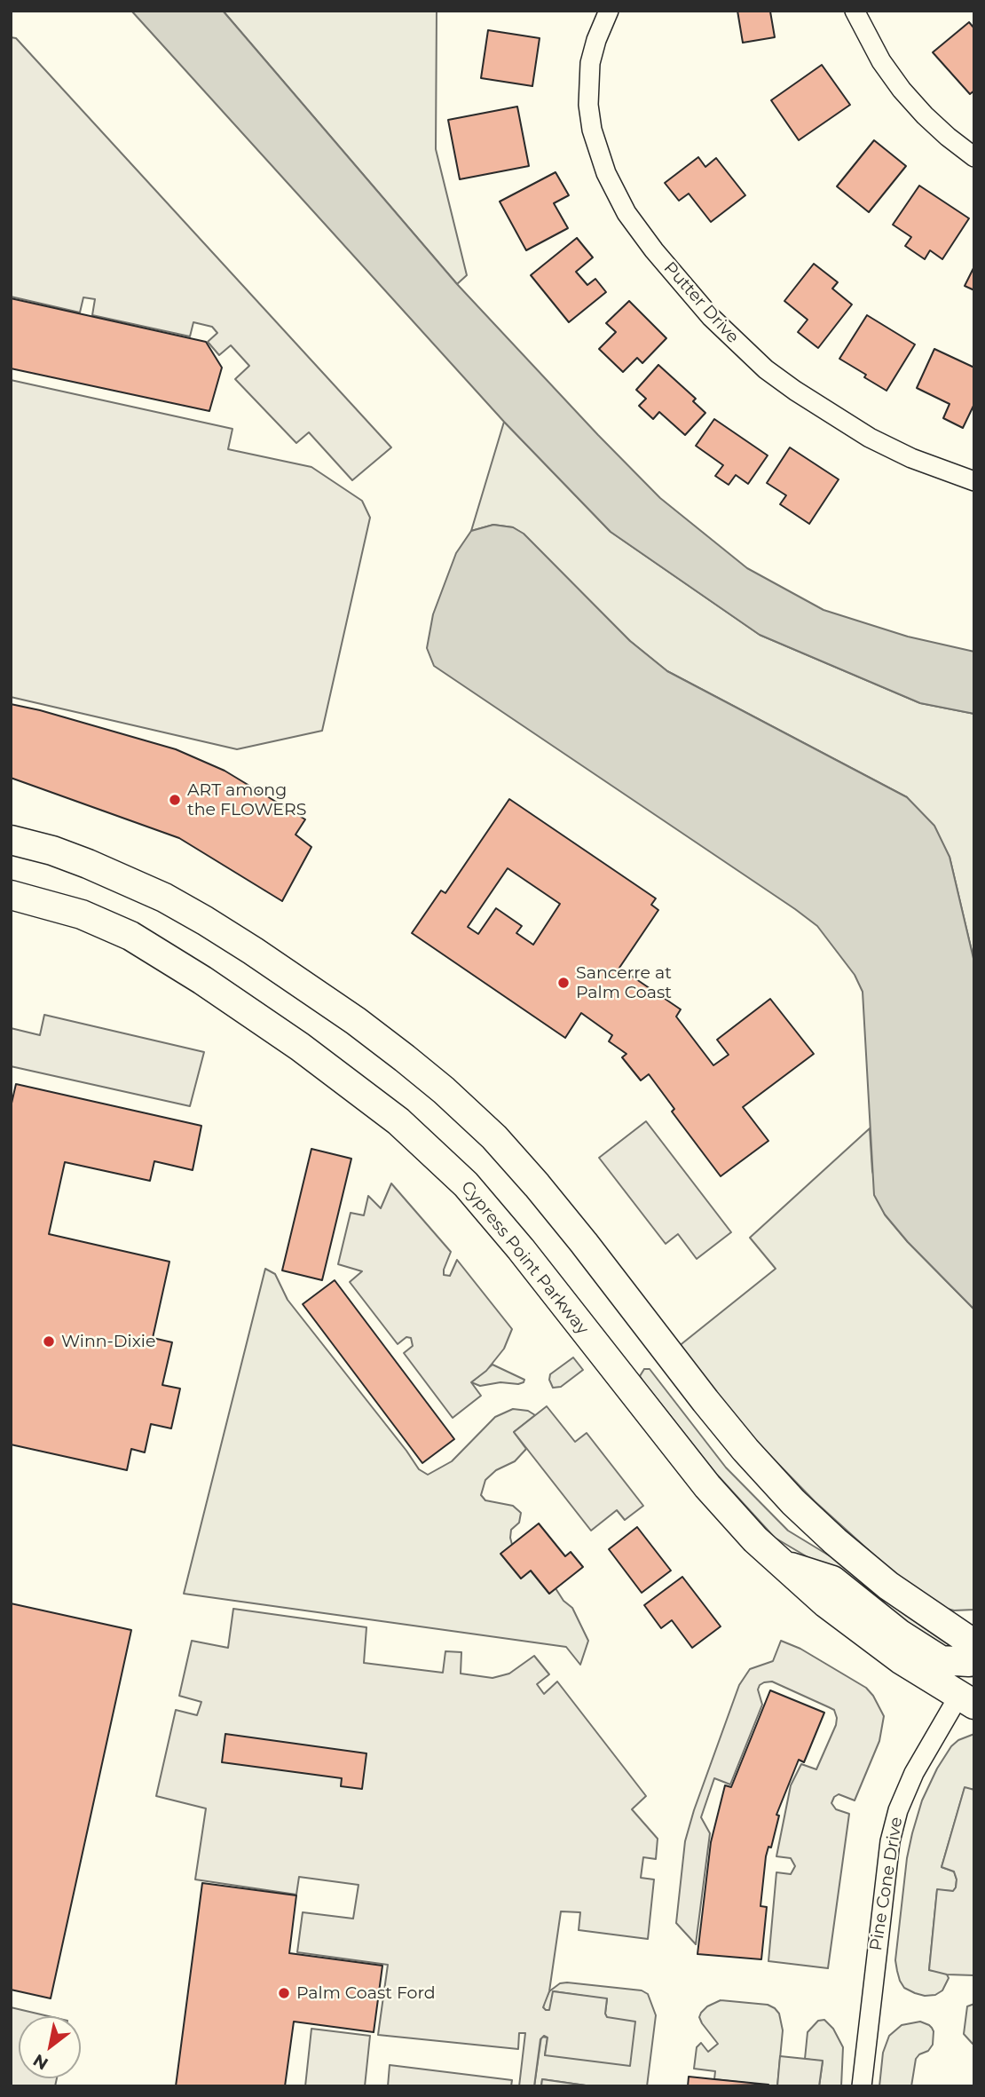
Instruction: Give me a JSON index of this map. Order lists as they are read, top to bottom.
{
  "streets": {
    "street": ["Putter Drive", "Cypress Point Parkway", "Pine Cone Drive"]
  },
  "crossings": [
    ["Cypress Point Parkway", "Pine Cone Drive"]
  ],
  "places": [
    "ART among the FLOWERS",
    "Sancerre at Palm Coast",
    "Winn-Dixie",
    "Palm Coast Ford"
  ],
  "north": "bottom left"
}
